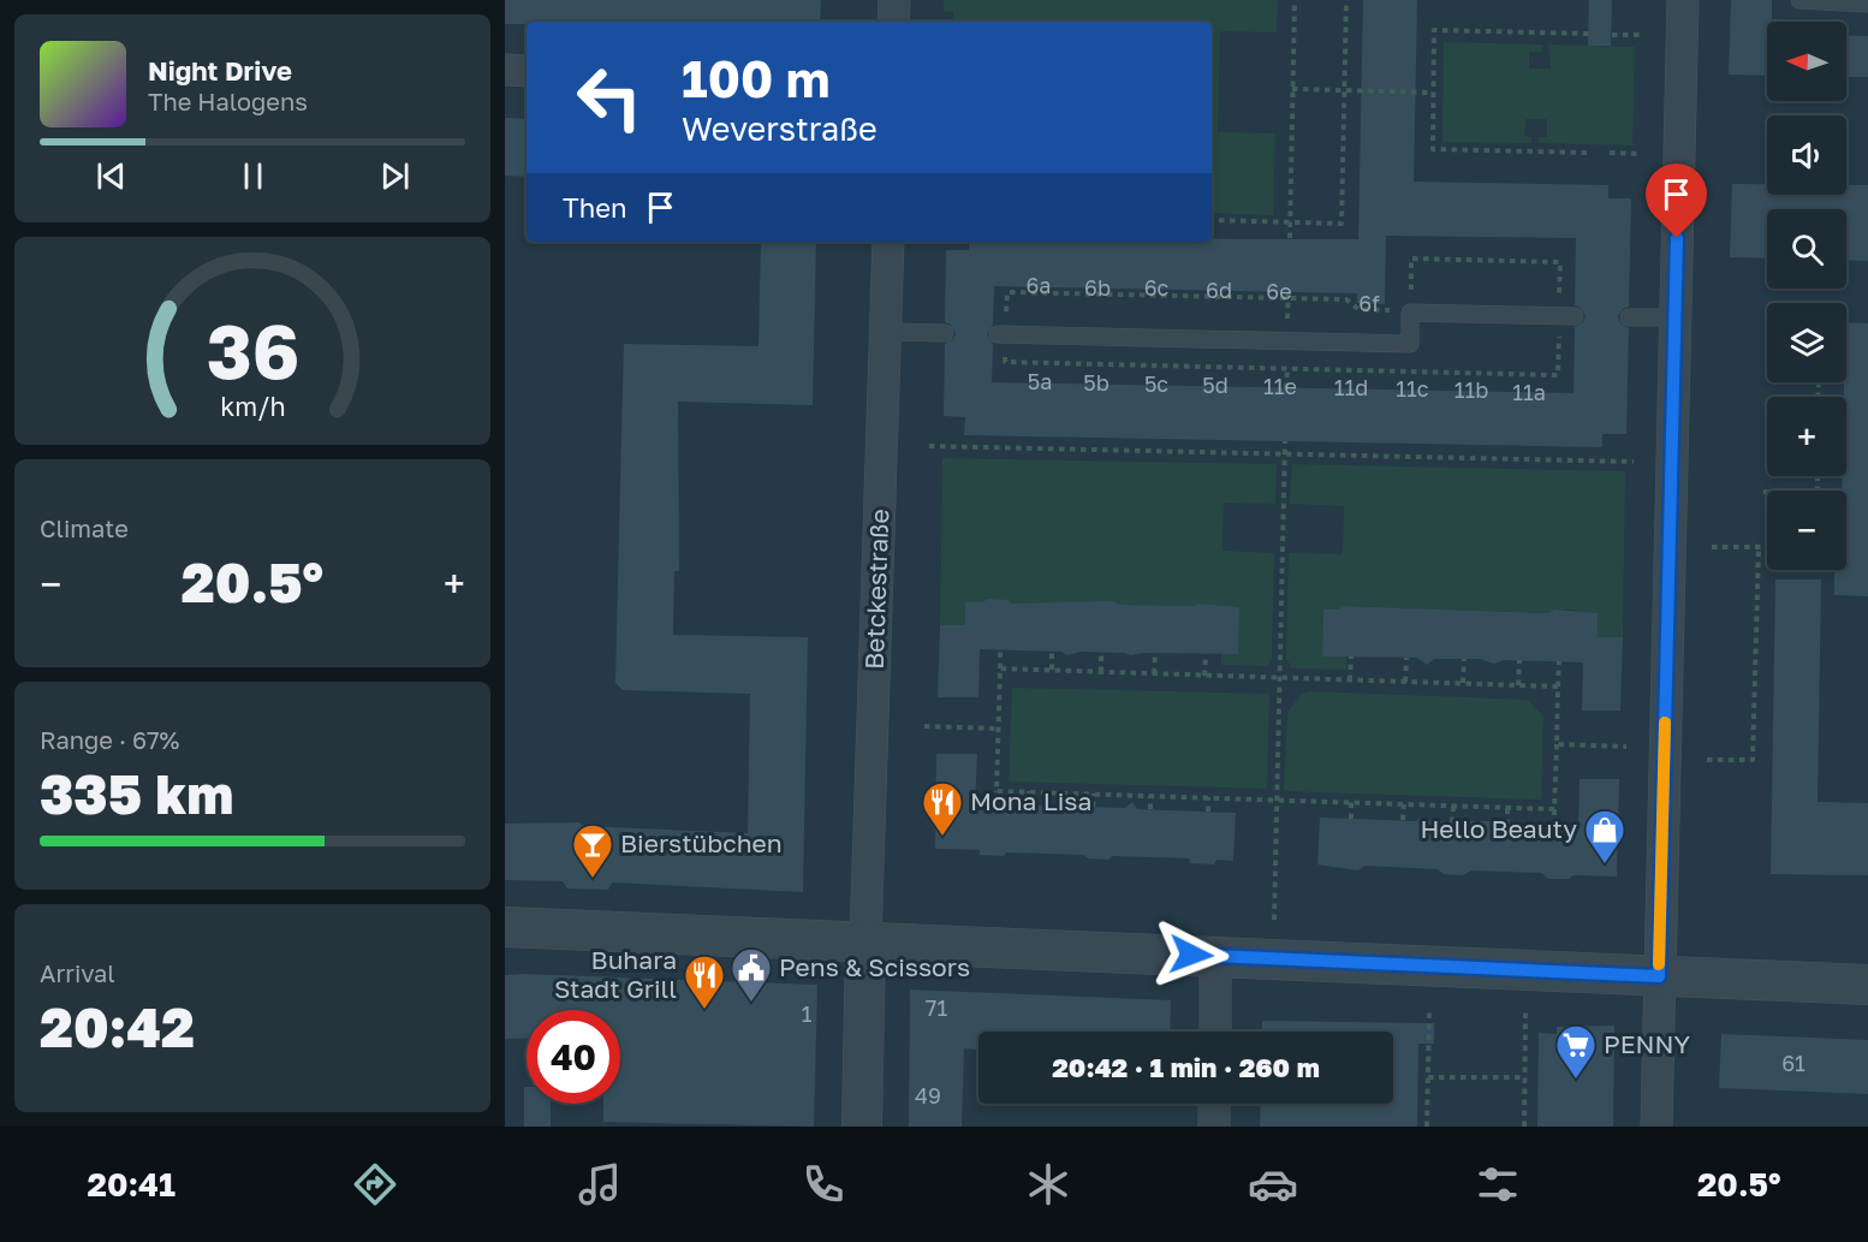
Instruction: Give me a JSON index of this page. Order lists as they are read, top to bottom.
{
  "streets": {
    "street": ["Betckestraße"]
  },
  "places": {
    "restaurant": ["Mona Lisa", "Buhara Stadt Grill"],
    "shop": ["Hello Beauty"],
    "bar": ["Bierstübchen"],
    "public building": ["Pens & Scissors"],
    "supermarket": ["PENNY"]
  },
  "house_numbers": [
    "6a",
    "6b",
    "6c",
    "6d",
    "6e",
    "6f",
    "5a",
    "5b",
    "5c",
    "5d",
    "11e",
    "11d",
    "11c",
    "11b",
    "11a",
    "71",
    "1",
    "61",
    "49"
  ],
  "north": "left",
  "page": {
    "map_buttons": ["+", "−"],
    "turn": ["100 m", "Weverstraße"],
    "song": ["Night Drive", "The Halogens"],
    "then": "Then",
    "tile": [
      "Climate",
      ["Range · 67%", "335 km"],
      ["Arrival", "20:42"]
    ],
    "heat": ["−", "20.5°", "+"],
    "limit": "40",
    "trip": "20:42 · 1 min · 260 m",
    "tabs": ["20:41", "20.5°"],
    "gauge": ["36", "km/h"]
  }
}
